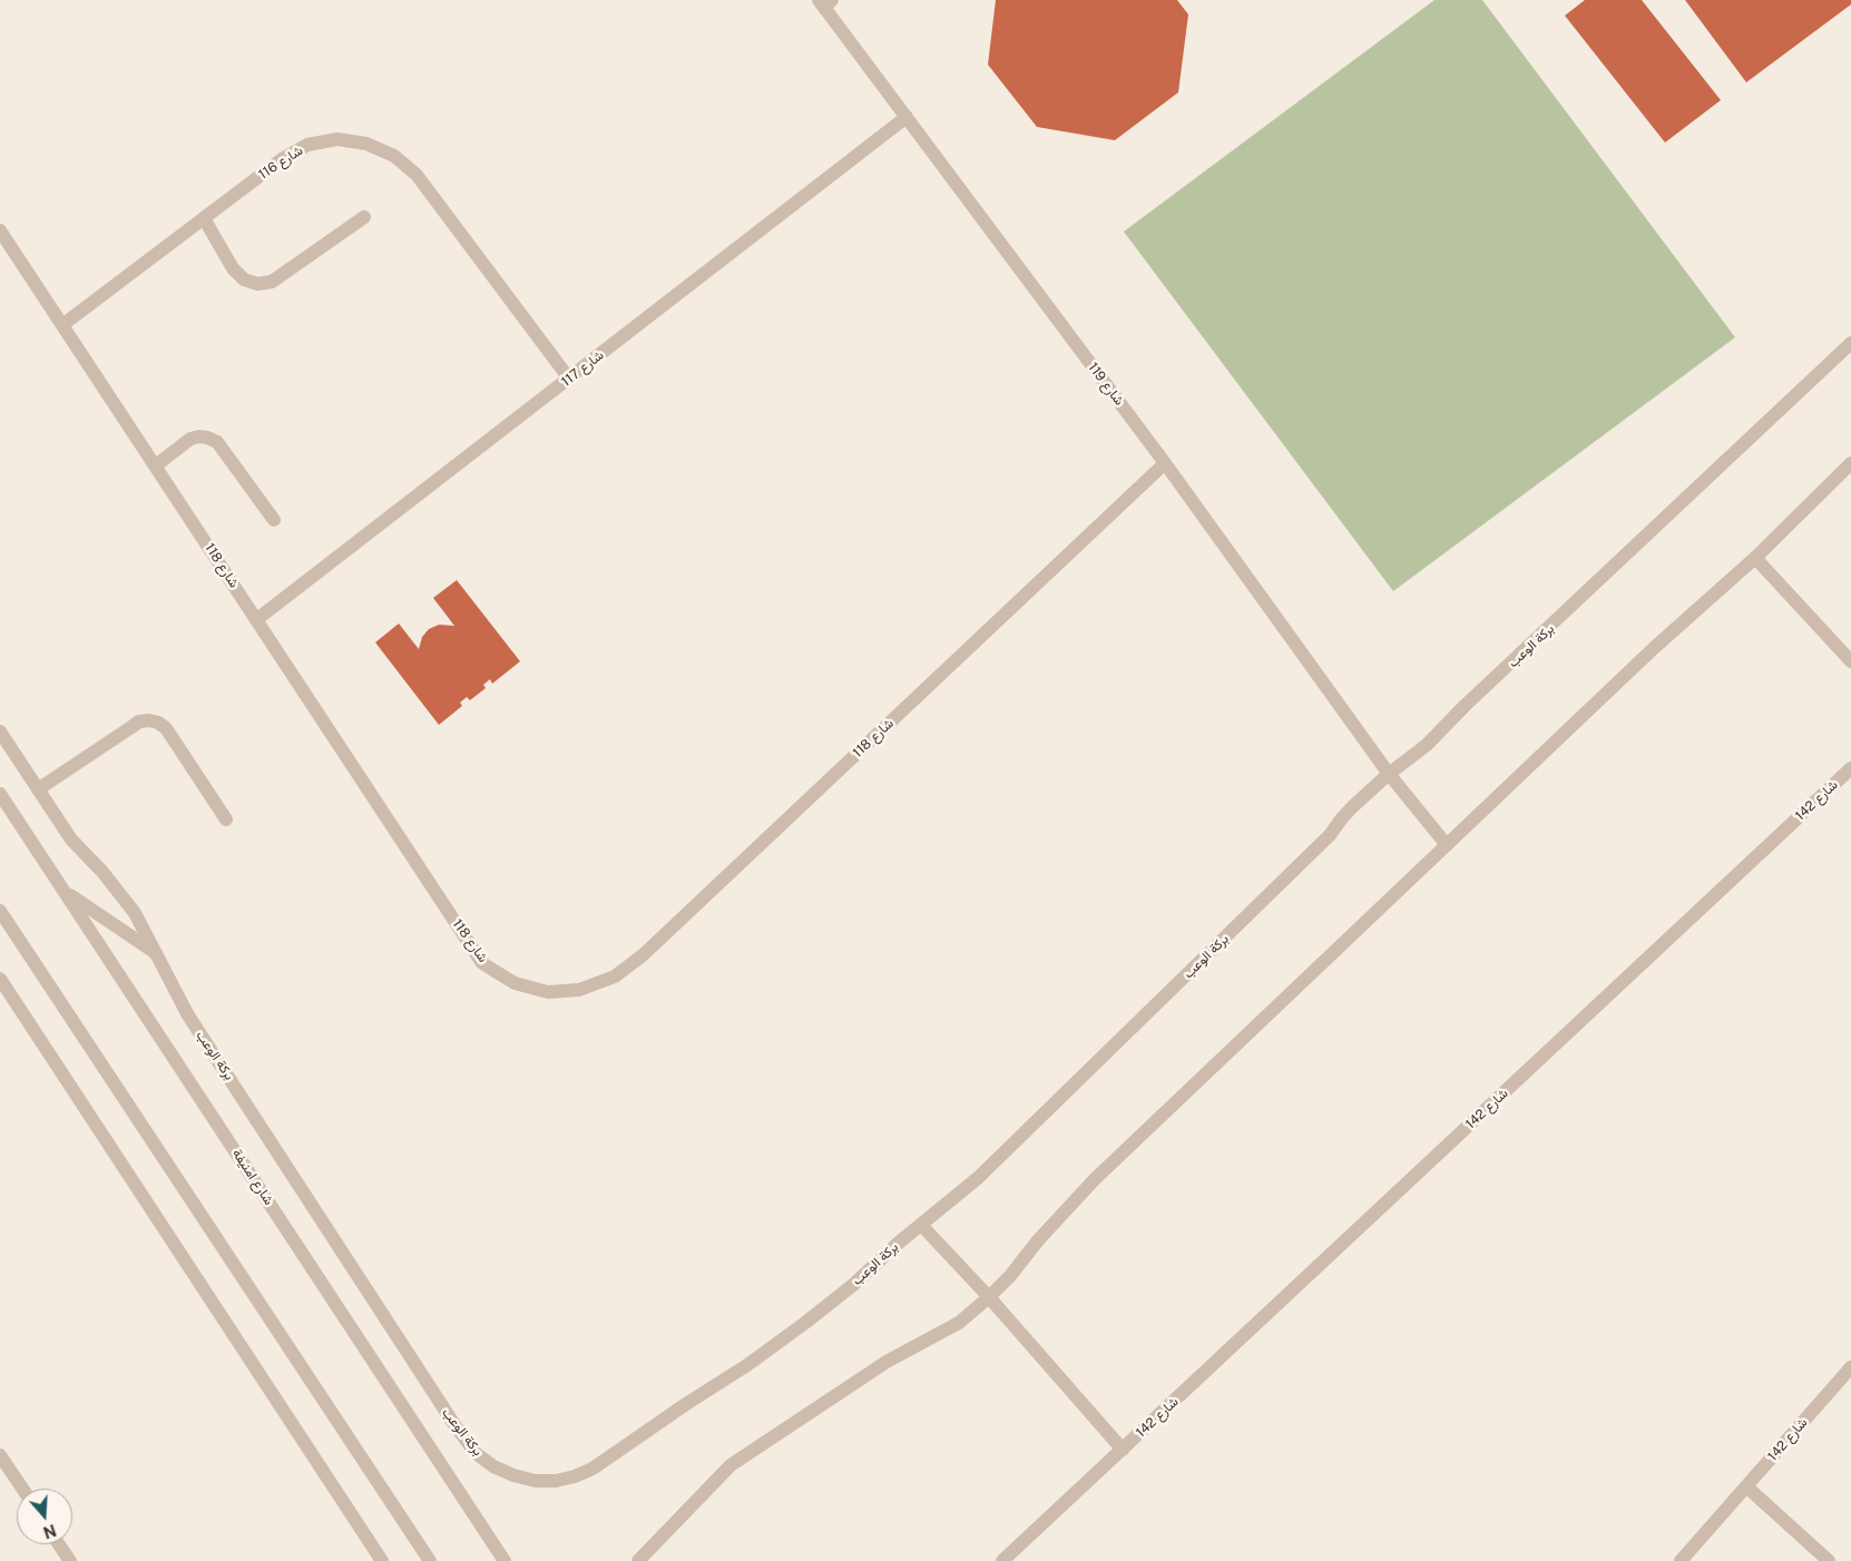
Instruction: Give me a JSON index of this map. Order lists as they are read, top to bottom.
{
  "streets": {
    "street": [
      "شارع 116",
      "شارع 117",
      "شارع 119",
      "شارع 118",
      "بركة الوعب",
      "شارع 142",
      "شارع امنيفة"
    ]
  },
  "crossings": [
    ["شارع 116", "شارع 117"],
    ["شارع 116", "شارع 118"],
    ["شارع 117", "شارع 119"],
    ["شارع 117", "شارع 118"],
    ["شارع 119", "شارع 118"],
    ["شارع 119", "بركة الوعب"]
  ],
  "north": "bottom"
}
